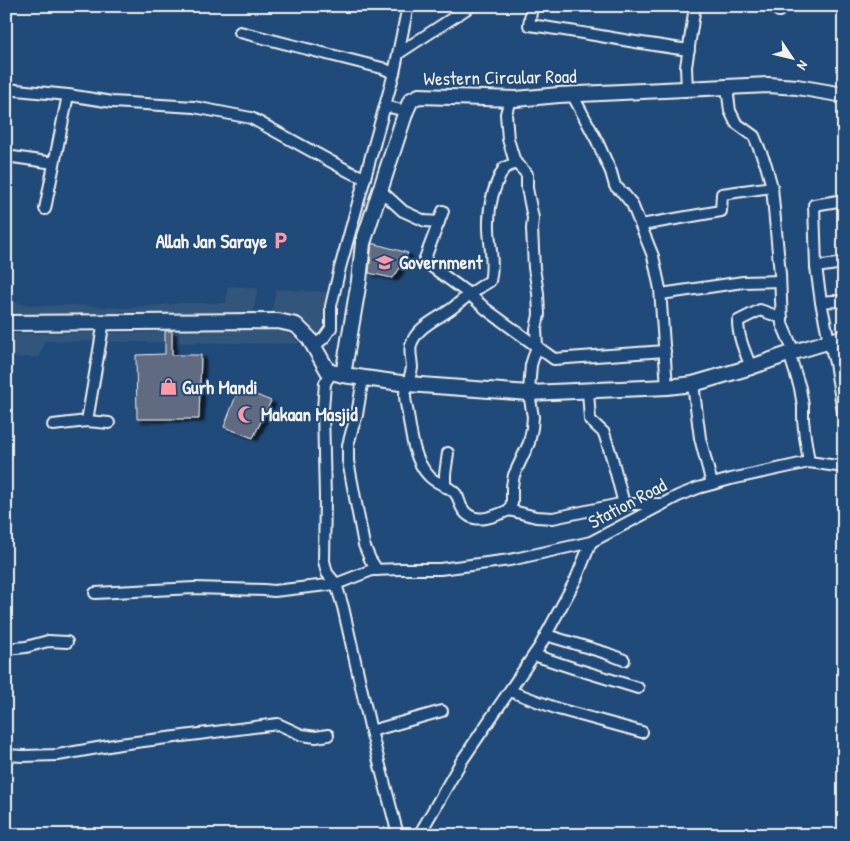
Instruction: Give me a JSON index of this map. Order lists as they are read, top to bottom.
{
  "streets": {
    "main road": ["Western Circular Road"],
    "street": ["Station Road"]
  },
  "places": {
    "parking": ["Allah Jan Saraye"],
    "school or university": ["Government"],
    "shop": ["Gurh Mandi"],
    "mosque": ["Makaan Masjid"]
  },
  "north": "bottom right"
}
